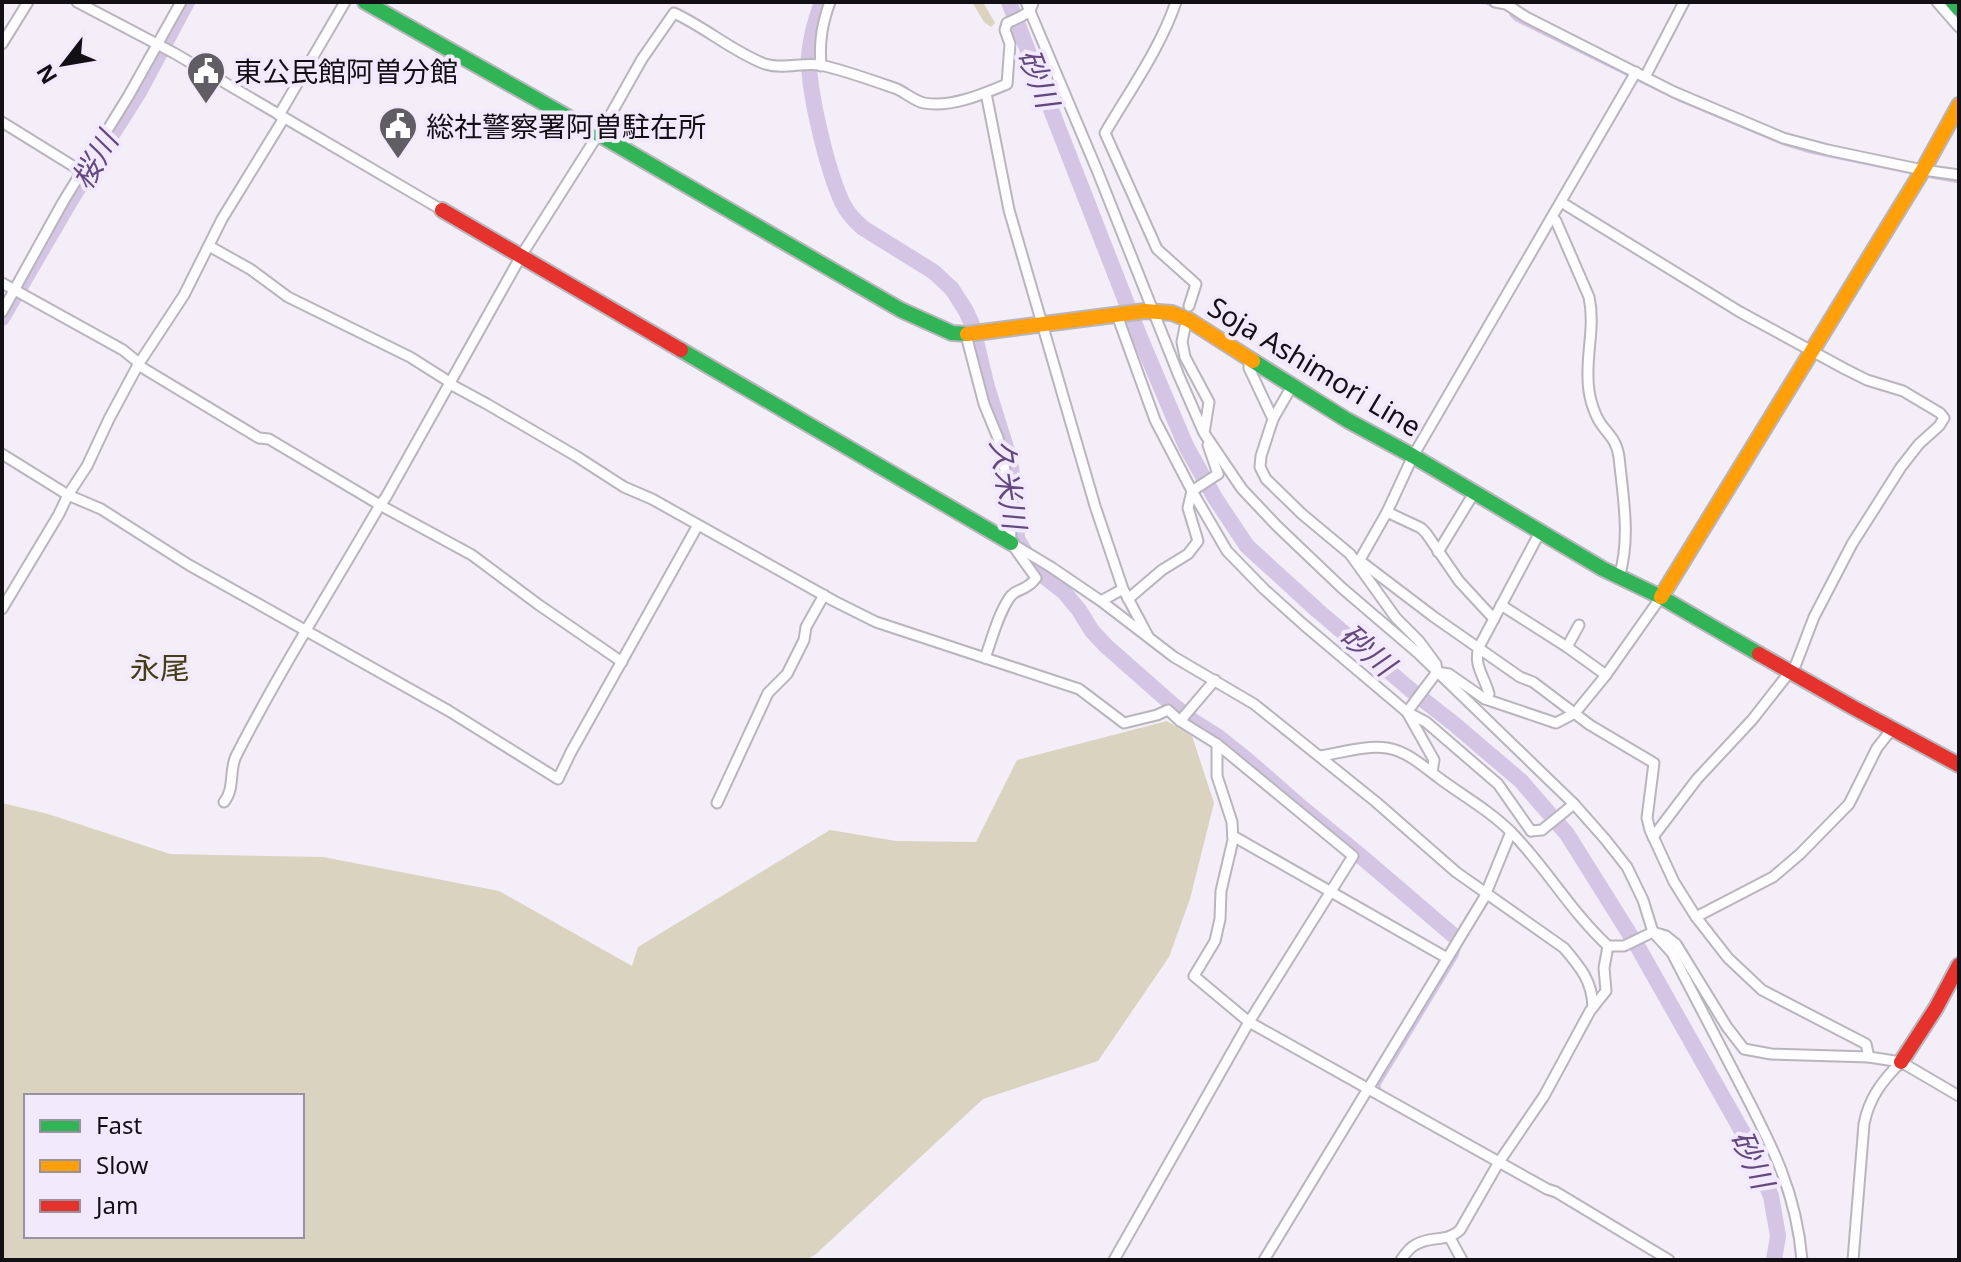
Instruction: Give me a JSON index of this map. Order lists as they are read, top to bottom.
{
  "streets": {
    "main road": ["Soja Ashimori Line"]
  },
  "districts": ["永尾"],
  "water": ["砂川", "桜川", "久米川"],
  "places": {
    "public building": ["東公民館阿曽分館", "総社警察署阿曽駐在所"]
  },
  "legend": ["Fast", "Slow", "Jam"],
  "north": "bottom left"
}
